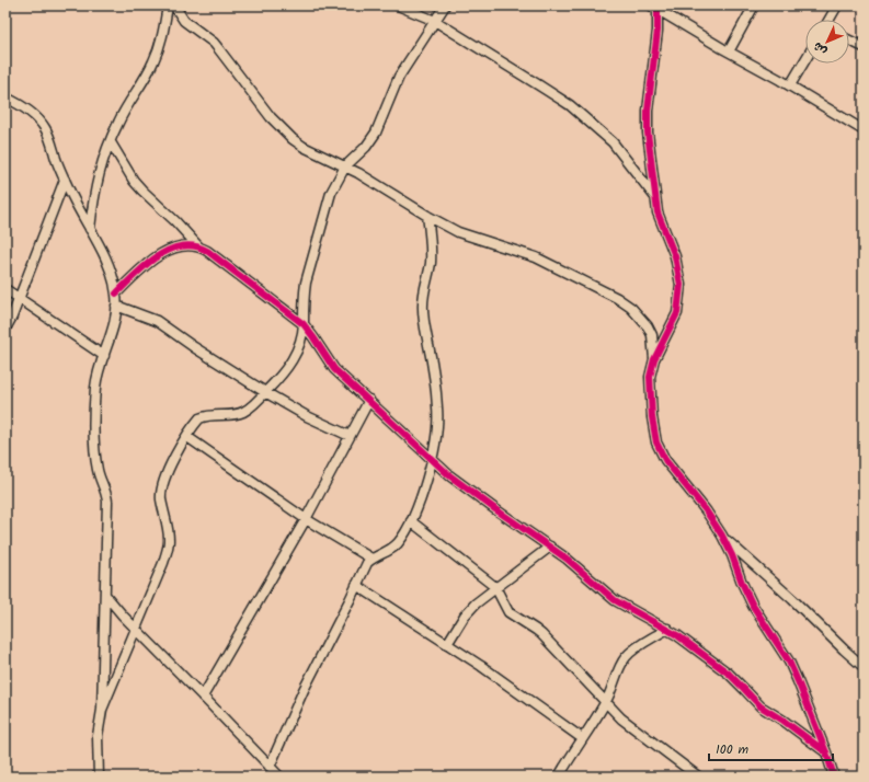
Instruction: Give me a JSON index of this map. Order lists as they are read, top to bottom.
{
  "scale_bar": "100 m",
  "north": "bottom left"
}
